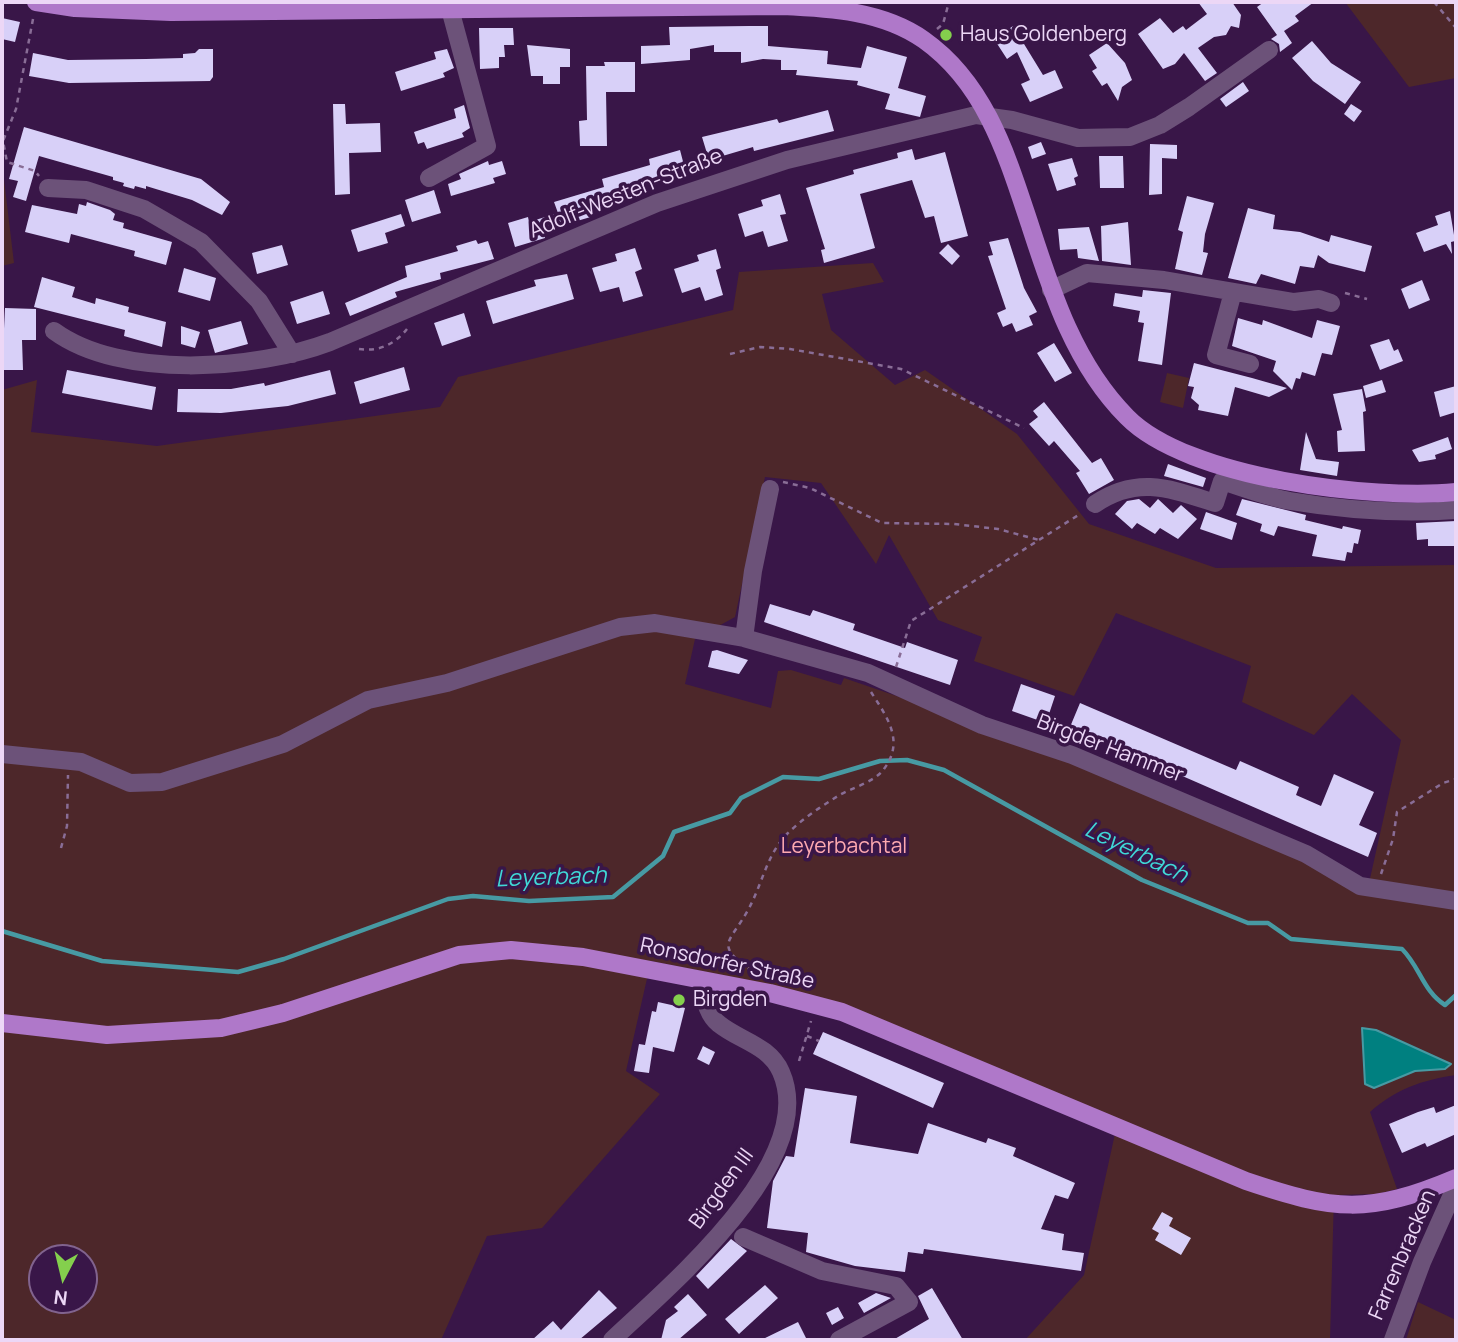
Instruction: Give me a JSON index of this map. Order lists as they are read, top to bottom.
{
  "streets": {
    "main road": ["Ronsdorfer Straße"],
    "street": [
      "Adolf-Westen-Straße",
      "Birgder Hammer",
      "Birgden III",
      "Farrenbracken"
    ]
  },
  "crossings": [
    ["Ronsdorfer Straße", "Birgden III"]
  ],
  "water": ["Leyerbach"],
  "parks": ["Leyerbachtal"],
  "places": ["Haus Goldenberg", "Birgden"],
  "north": "bottom"
}
